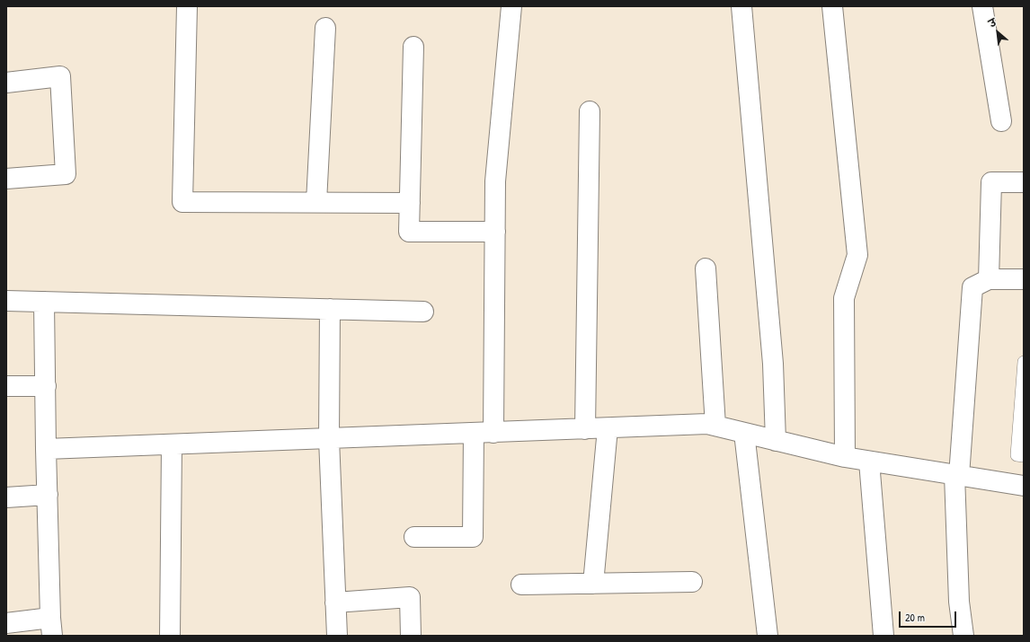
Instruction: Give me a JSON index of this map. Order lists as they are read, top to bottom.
{
  "scale_bar": "20 m",
  "north": "top left"
}
